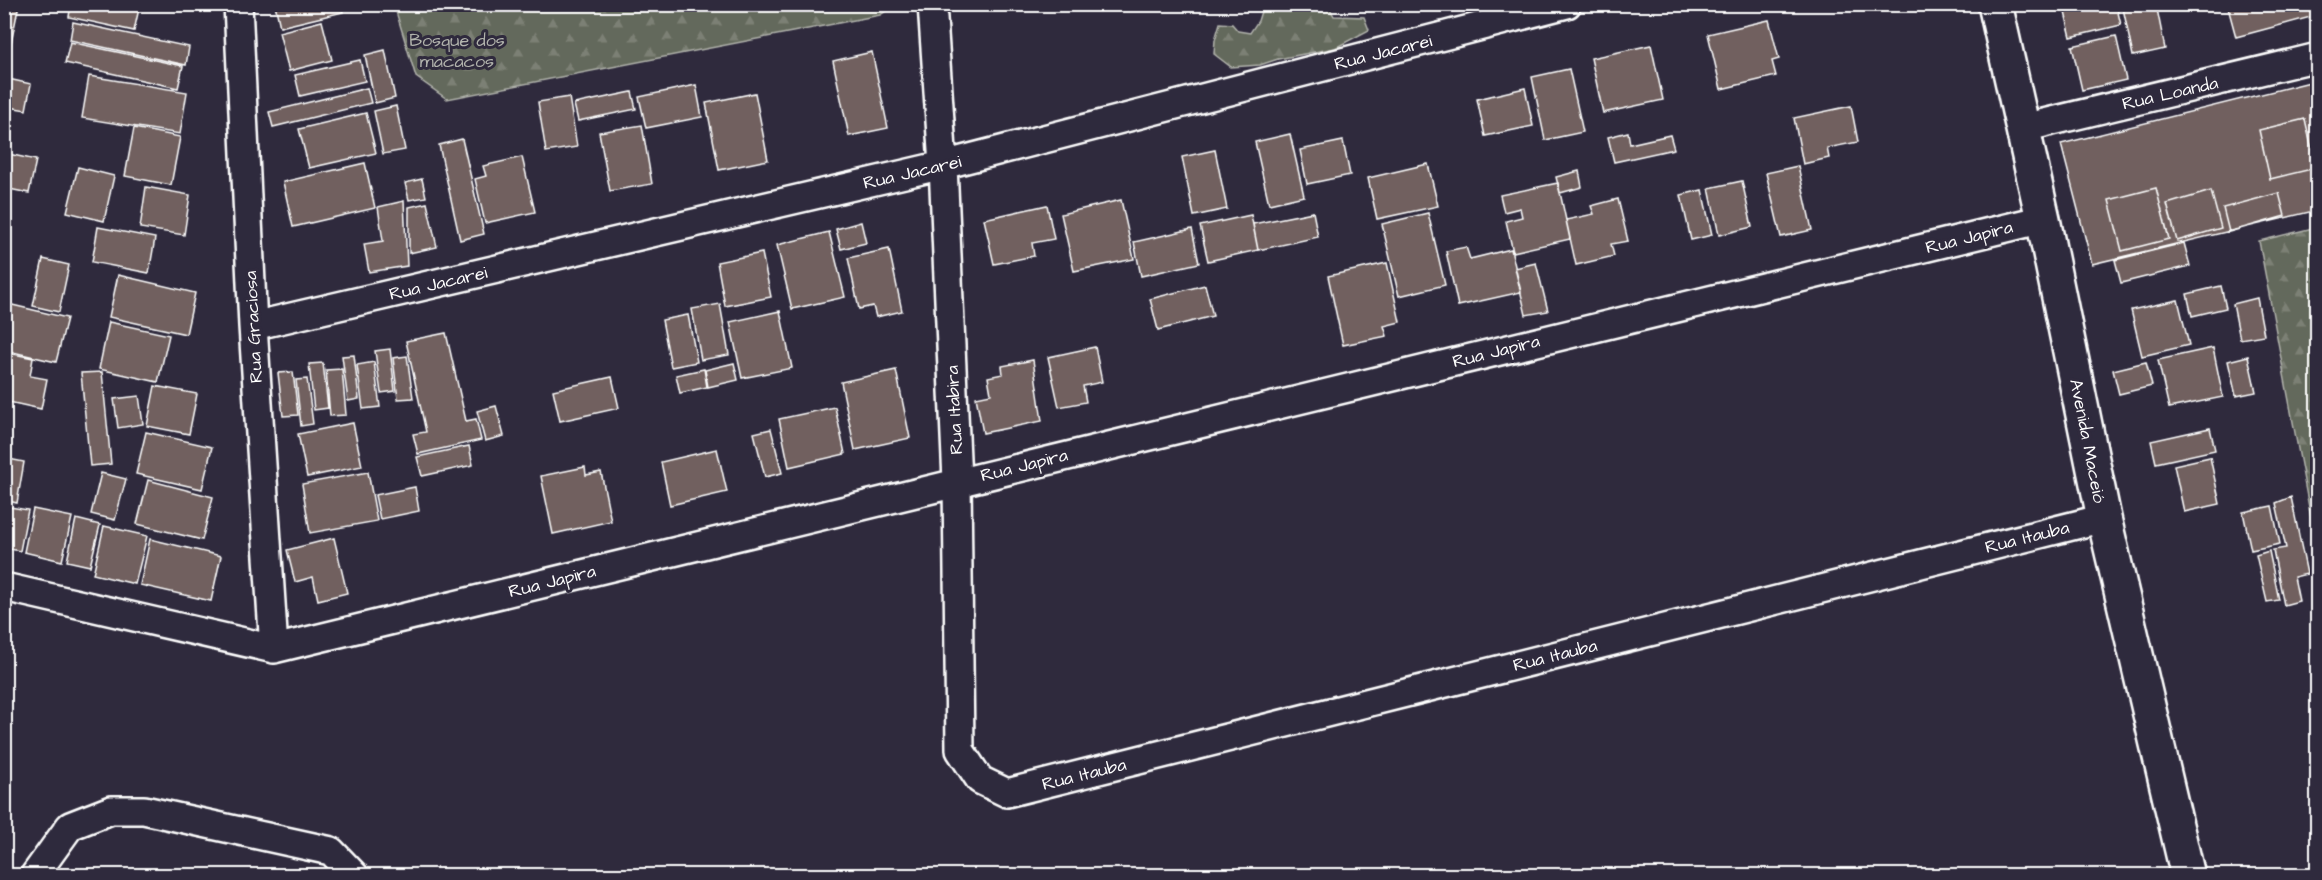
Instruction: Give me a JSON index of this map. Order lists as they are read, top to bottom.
{
  "streets": {
    "street": [
      "Rua Jacarei",
      "Rua Loanda",
      "Rua Japira",
      "Rua Graciosa",
      "Rua Itabira",
      "Avenida Maceió",
      "Rua Itauba"
    ]
  },
  "crossings": [
    ["Rua Jacarei", "Rua Graciosa"],
    ["Rua Jacarei", "Rua Itabira"],
    ["Rua Loanda", "Avenida Maceió"],
    ["Rua Japira", "Rua Graciosa"],
    ["Rua Japira", "Rua Itabira"],
    ["Rua Japira", "Avenida Maceió"],
    ["Rua Itabira", "Rua Itauba"],
    ["Avenida Maceió", "Rua Itauba"]
  ],
  "parks": ["Bosque dos macacos"]
}
